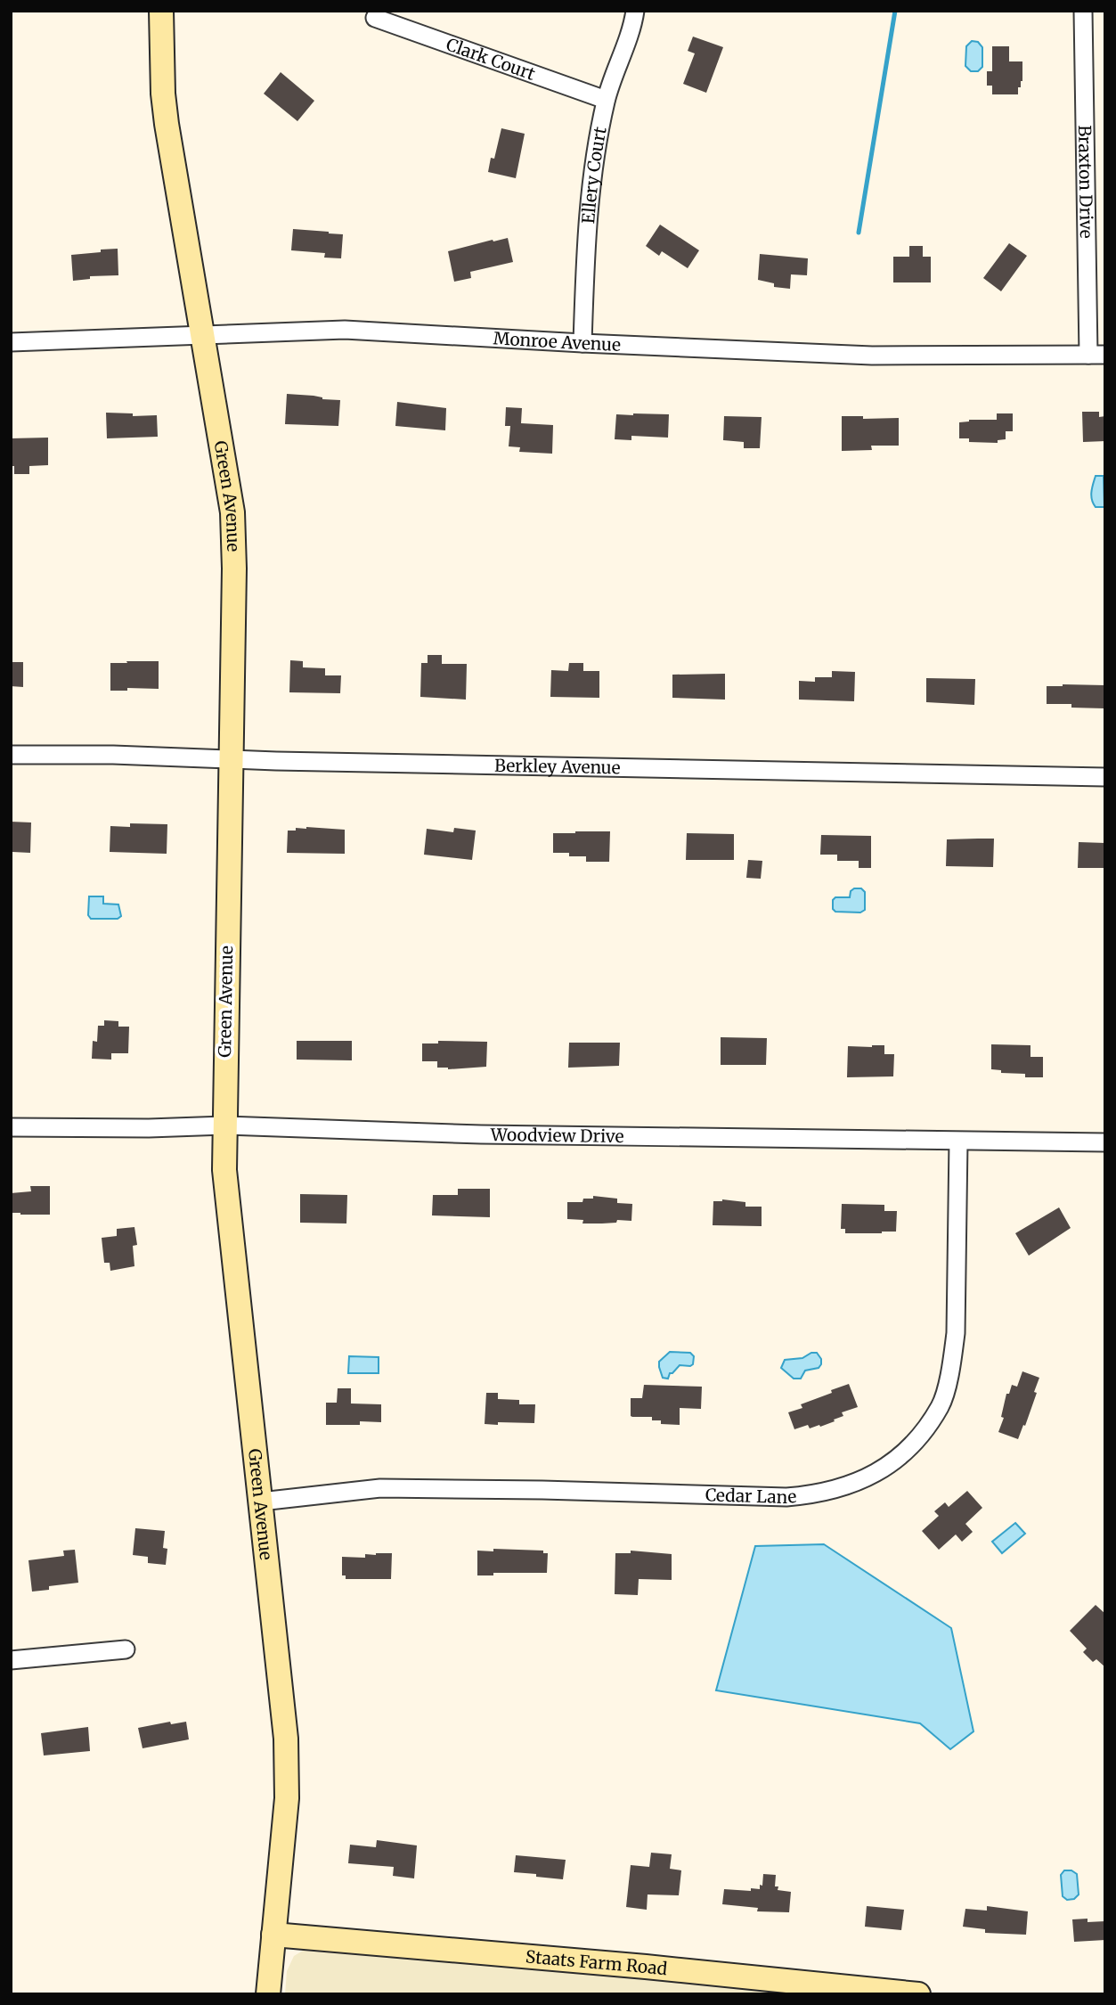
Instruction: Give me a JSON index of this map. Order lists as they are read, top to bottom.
{
  "streets": {
    "street": [
      "Clark Court",
      "Ellery Court",
      "Braxton Drive",
      "Monroe Avenue",
      "Green Avenue",
      "Berkley Avenue",
      "Woodview Drive",
      "Cedar Lane",
      "Staats Farm Road"
    ]
  },
  "crossings": [
    ["Clark Court", "Ellery Court"],
    ["Ellery Court", "Monroe Avenue"],
    ["Braxton Drive", "Monroe Avenue"],
    ["Monroe Avenue", "Green Avenue"],
    ["Green Avenue", "Berkley Avenue"],
    ["Green Avenue", "Woodview Drive"],
    ["Green Avenue", "Cedar Lane"],
    ["Green Avenue", "Staats Farm Road"],
    ["Woodview Drive", "Cedar Lane"]
  ]
}
